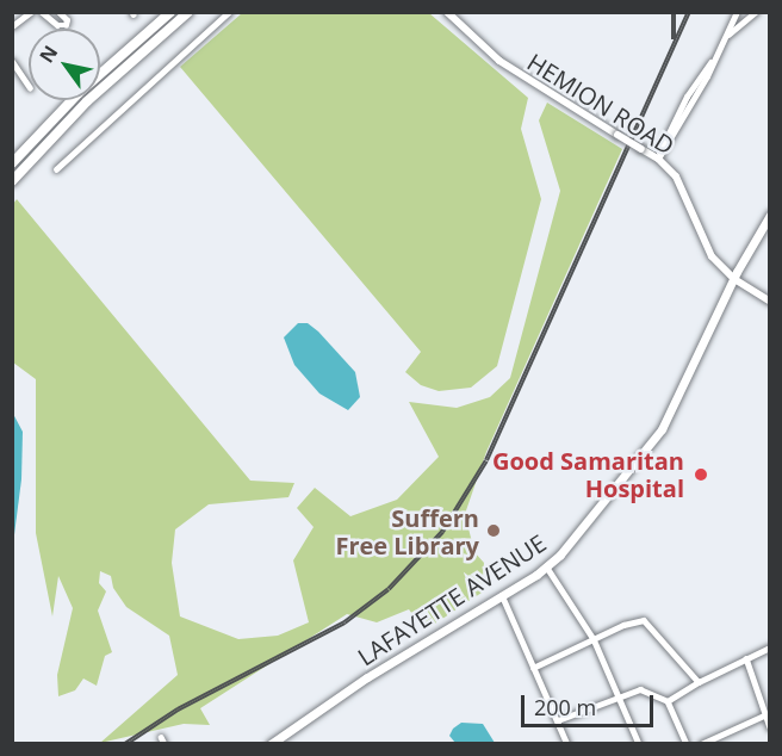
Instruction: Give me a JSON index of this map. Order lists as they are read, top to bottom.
{
  "streets": {
    "main road": ["LAFAYETTE AVENUE"],
    "street": ["HEMION ROAD"]
  },
  "crossings": [
    ["HEMION ROAD", "LAFAYETTE AVENUE"]
  ],
  "places": ["Good Samaritan Hospital", "Suffern Free Library"],
  "scale_bar": "200 m",
  "north": "top left"
}
